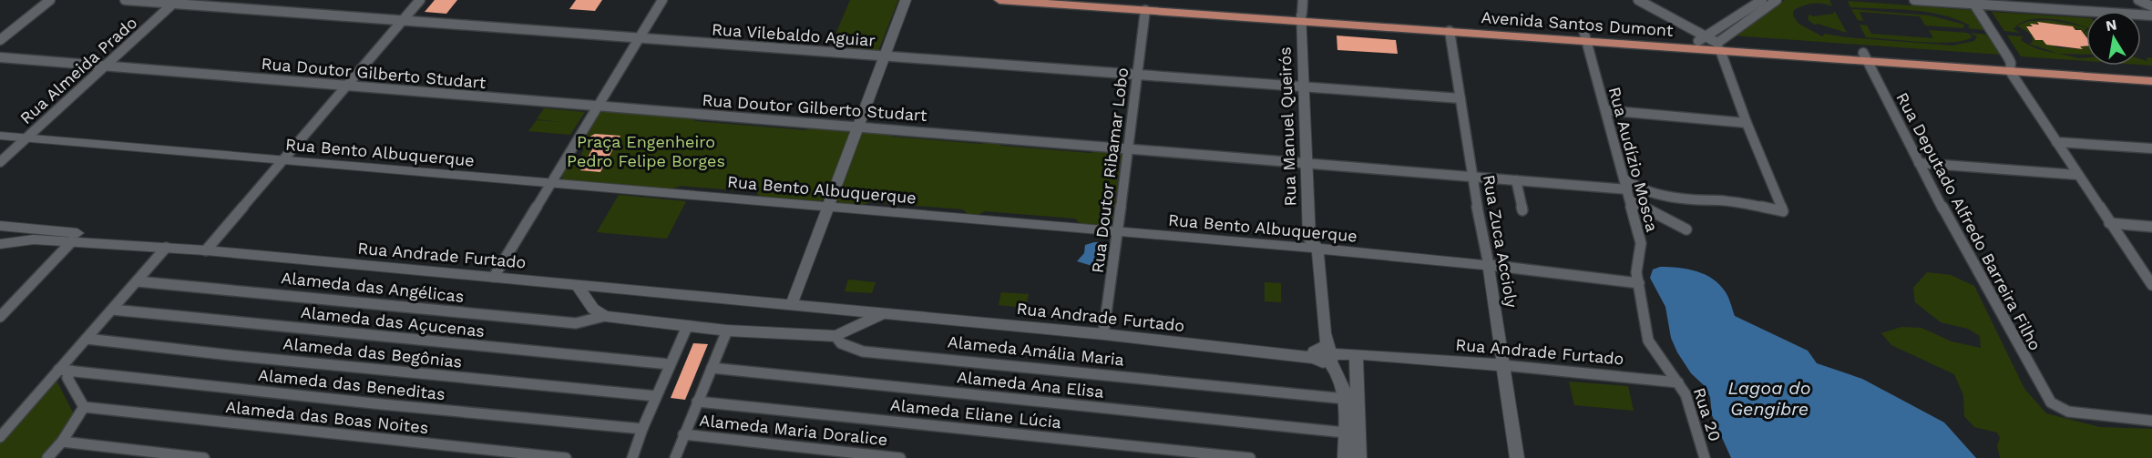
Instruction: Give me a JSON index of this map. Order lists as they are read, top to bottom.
{
  "streets": {
    "main road": ["Avenida Santos Dumont"],
    "street": [
      "Rua Vilebaldo Aguiar",
      "Rua Almeida Prado",
      "Rua Doutor Gilberto Studart",
      "Rua Manuel Queirós",
      "Rua Bento Albuquerque",
      "Rua Audízio Mosca",
      "Rua Doutor Ribamar Lobo",
      "Rua Deputado Alfredo Barreira Filho",
      "Rua Zuca Accioly",
      "Rua Andrade Furtado",
      "Alameda das Angélicas",
      "Alameda das Açucenas",
      "Alameda Amália Maria",
      "Alameda das Begônias",
      "Alameda das Beneditas",
      "Alameda Ana Elisa",
      "Alameda Eliane Lúcia",
      "Rua 20",
      "Alameda das Boas Noites",
      "Alameda Maria Doralice"
    ]
  },
  "crossings": [
    ["Avenida Santos Dumont", "Rua Manuel Queirós"],
    ["Avenida Santos Dumont", "Rua Audízio Mosca"],
    ["Avenida Santos Dumont", "Rua Doutor Ribamar Lobo"],
    ["Avenida Santos Dumont", "Rua Deputado Alfredo Barreira Filho"],
    ["Avenida Santos Dumont", "Rua Zuca Accioly"],
    ["Rua Vilebaldo Aguiar", "Rua Almeida Prado"],
    ["Rua Vilebaldo Aguiar", "Rua Manuel Queirós"],
    ["Rua Vilebaldo Aguiar", "Rua Doutor Ribamar Lobo"],
    ["Rua Vilebaldo Aguiar", "Rua Zuca Accioly"],
    ["Rua Almeida Prado", "Rua Doutor Gilberto Studart"],
    ["Rua Almeida Prado", "Rua Bento Albuquerque"],
    ["Rua Doutor Gilberto Studart", "Rua Manuel Queirós"],
    ["Rua Doutor Gilberto Studart", "Rua Audízio Mosca"],
    ["Rua Doutor Gilberto Studart", "Rua Doutor Ribamar Lobo"],
    ["Rua Doutor Gilberto Studart", "Rua Zuca Accioly"],
    ["Rua Manuel Queirós", "Rua Bento Albuquerque"],
    ["Rua Manuel Queirós", "Rua Andrade Furtado"],
    ["Rua Bento Albuquerque", "Rua Audízio Mosca"],
    ["Rua Bento Albuquerque", "Rua Doutor Ribamar Lobo"],
    ["Rua Bento Albuquerque", "Rua Zuca Accioly"],
    ["Rua Audízio Mosca", "Rua Andrade Furtado"],
    ["Rua Audízio Mosca", "Rua 20"],
    ["Rua Doutor Ribamar Lobo", "Rua Andrade Furtado"],
    ["Rua Zuca Accioly", "Rua Andrade Furtado"],
    ["Rua Andrade Furtado", "Rua 20"],
    ["Alameda das Angélicas", "Alameda Amália Maria"]
  ],
  "water": ["Lagoa do Gengibre"],
  "parks": ["Praça Engenheiro Pedro Felipe Borges"],
  "north": "top"
}
